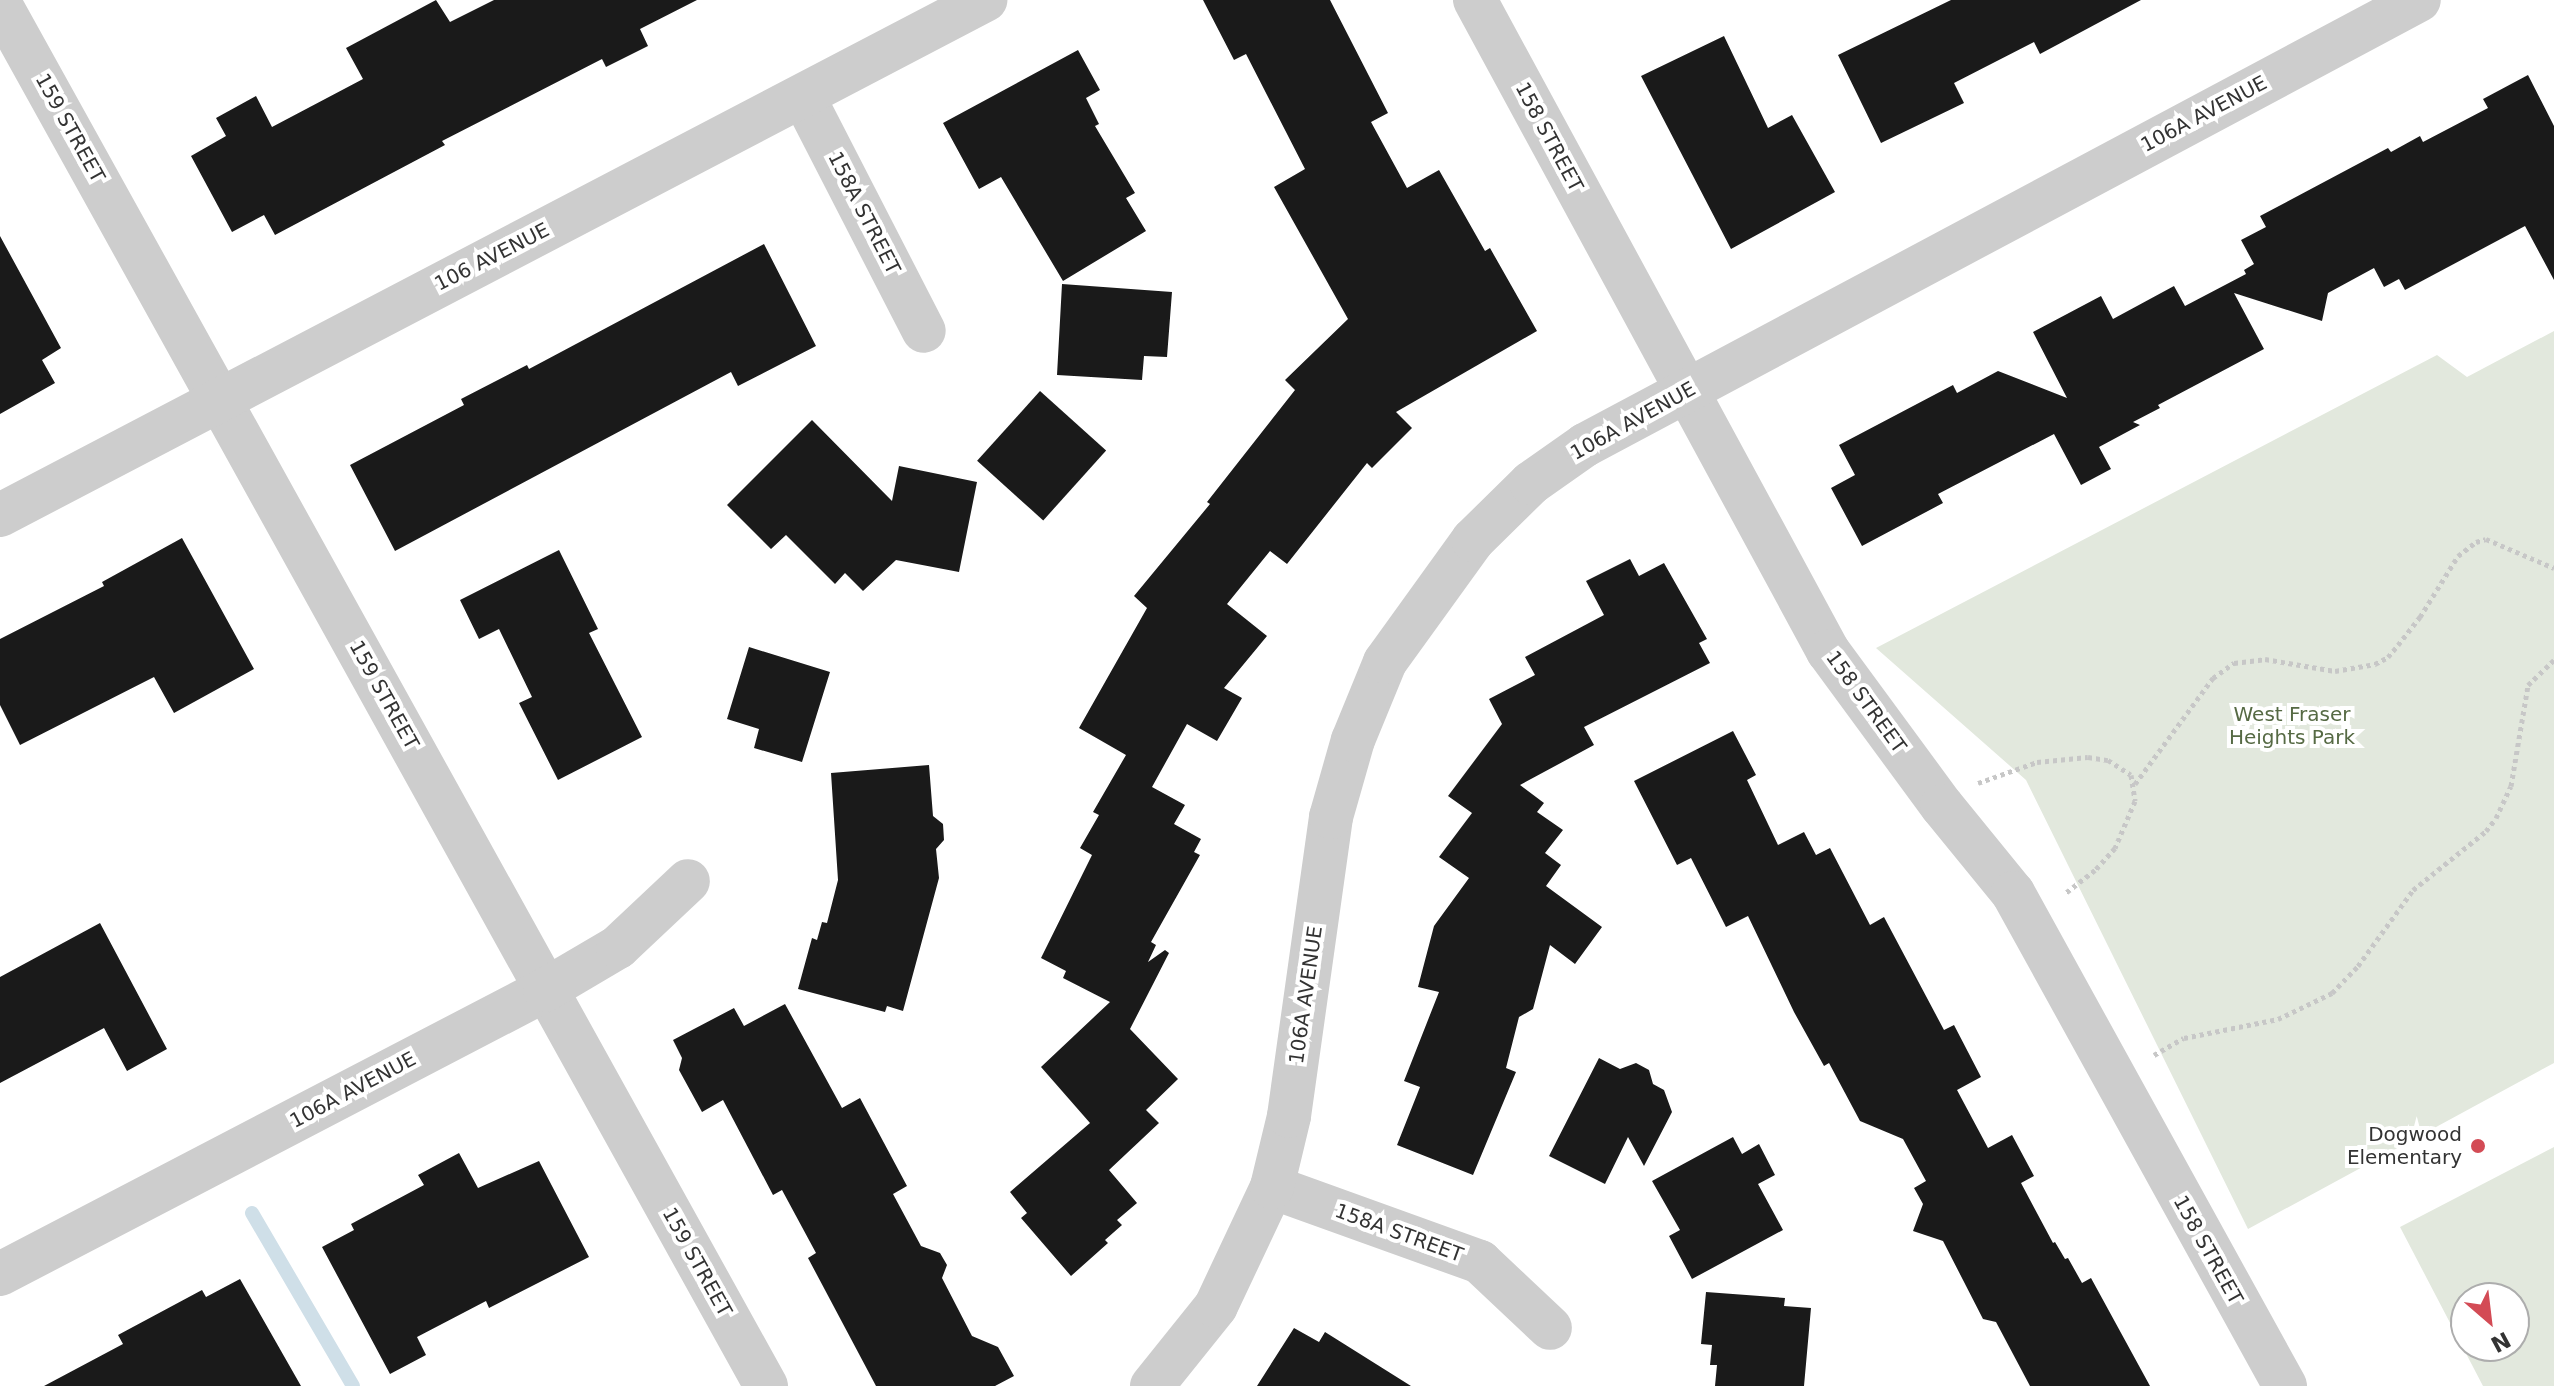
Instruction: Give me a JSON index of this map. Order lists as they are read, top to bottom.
{
  "streets": {
    "street": [
      "106A AVENUE",
      "159 STREET",
      "158 STREET",
      "158A STREET",
      "106 AVENUE"
    ]
  },
  "crossings": [
    ["106A AVENUE", "159 STREET"],
    ["106A AVENUE", "158 STREET"],
    ["106A AVENUE", "158A STREET"],
    ["159 STREET", "106 AVENUE"],
    ["158A STREET", "106 AVENUE"]
  ],
  "parks": ["West Fraser Heights Park"],
  "places": ["Dogwood Elementary"],
  "north": "bottom right"
}
